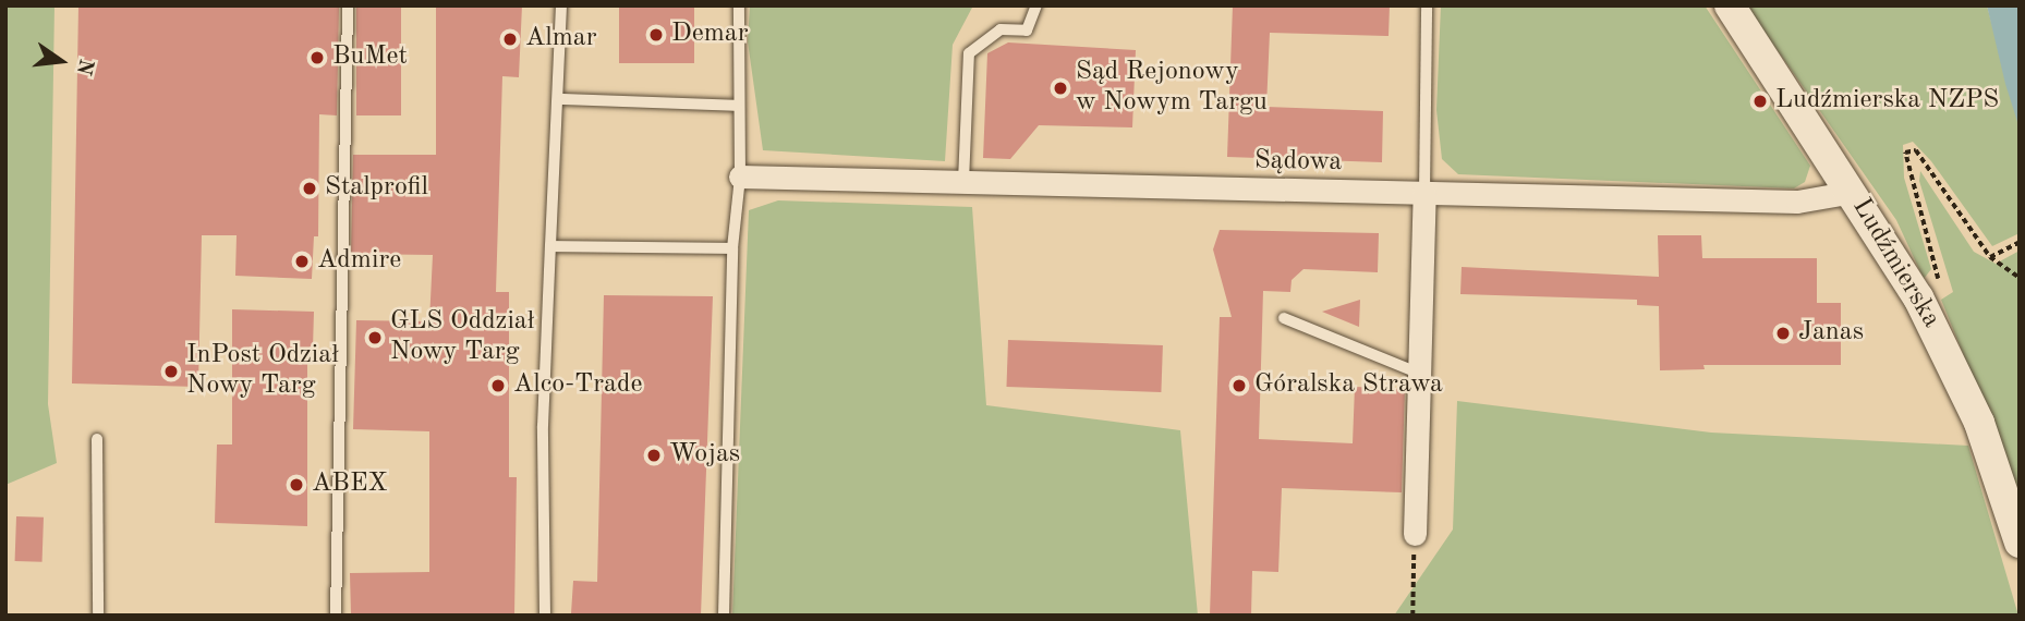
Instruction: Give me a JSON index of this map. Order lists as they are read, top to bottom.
{
  "streets": {
    "main road": ["Ludźmierska"],
    "street": ["Sądowa"]
  },
  "crossings": [
    ["Sądowa", "Ludźmierska"]
  ],
  "places": [
    "Demar",
    "Almar",
    "BuMet",
    "Sąd Rejonowy w Nowym Targu",
    "Ludźmierska NZPS",
    "Stalprofil",
    "Admire",
    "Janas",
    "GLS Oddział Nowy Targ",
    "InPost Odział Nowy Targ",
    "Alco-Trade",
    "Góralska Strawa",
    "Wojas",
    "ABEX"
  ],
  "north": "right"
}
